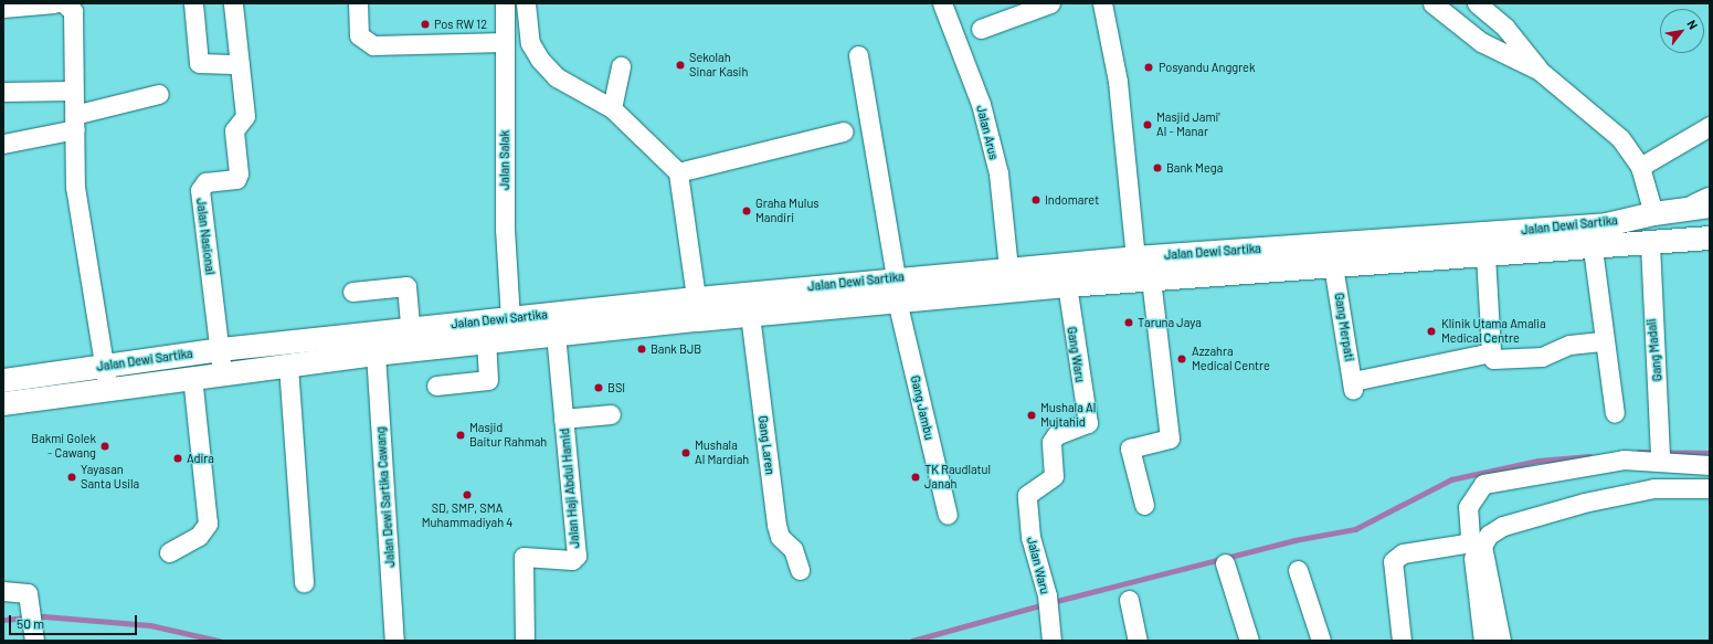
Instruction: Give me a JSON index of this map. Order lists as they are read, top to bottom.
{
  "streets": {
    "main road": ["Jalan Dewi Sartika"],
    "street": [
      "Jalan Arus",
      "Jalan Salak",
      "Jalan Nasional",
      "Gang Merpati",
      "Gang Madali",
      "Gang Waru",
      "Gang Jambu",
      "Gang Laren",
      "Jalan Haji Abdul Hamid",
      "Jalan Dewi Sartika Cawang",
      "Jalan Waru"
    ]
  },
  "crossings": [
    ["Jalan Arus", "Jalan Dewi Sartika"],
    ["Jalan Salak", "Jalan Dewi Sartika"],
    ["Jalan Dewi Sartika", "Jalan Nasional"],
    ["Jalan Dewi Sartika", "Gang Merpati"],
    ["Jalan Dewi Sartika", "Gang Madali"],
    ["Jalan Dewi Sartika", "Gang Waru"],
    ["Jalan Dewi Sartika", "Gang Jambu"],
    ["Jalan Dewi Sartika", "Gang Laren"],
    ["Jalan Dewi Sartika", "Jalan Haji Abdul Hamid"],
    ["Jalan Dewi Sartika", "Jalan Dewi Sartika Cawang"],
    ["Gang Waru", "Jalan Waru"]
  ],
  "places": [
    "Pos RW 12",
    "Sekolah Sinar Kasih",
    "Posyandu Anggrek",
    "Masjid Jami' Al - Manar",
    "Bank Mega",
    "Indomaret",
    "Graha Mulus Mandiri",
    "Taruna Jaya",
    "Klinik Utama Amalia Medical Centre",
    "Bank BJB",
    "Azzahra Medical Centre",
    "BSI",
    "Mushala Al Mujtahid",
    "Masjid Baitur Rahmah",
    "Bakmi Golek - Cawang",
    "Mushala Al Mardiah",
    "Adira",
    "Yayasan Santa Usila",
    "TK Raudlatul Janah",
    "SD, SMP, SMA Muhammadiyah 4"
  ],
  "scale_bar": "50 m",
  "north": "top right"
}
